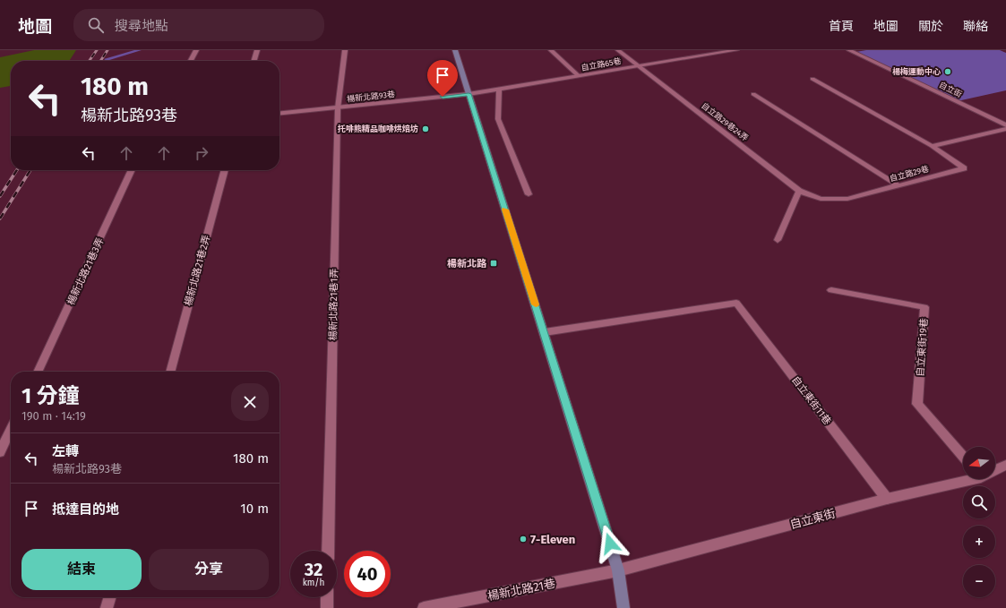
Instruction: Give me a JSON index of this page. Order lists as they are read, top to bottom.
{
  "streets": {
    "street": [
      "自立路65巷",
      "自立街",
      "楊新北路93巷",
      "自立路29巷24弄",
      "自立路29巷",
      "楊新北路21巷2弄",
      "楊新北路21巷3弄",
      "楊新北路21巷1弄",
      "自立東街19巷",
      "自立東街11巷",
      "自立東街",
      "楊新北路21巷"
    ]
  },
  "crossings": [
    ["自立路65巷", "楊新北路93巷"],
    ["自立路65巷", "自立路29巷24弄"],
    ["楊新北路93巷", "楊新北路21巷1弄"],
    ["自立路29巷24弄", "自立路29巷"],
    ["自立東街11巷", "自立東街"],
    ["自立東街", "楊新北路21巷"]
  ],
  "places": {
    "other": ["楊梅運動中心", "托啡熊精品咖啡烘焙坊", "7-Eleven"],
    "transit": ["楊新北路"]
  },
  "north": "left",
  "page": {
    "header": "地圖",
    "search": "搜尋地點",
    "nav": [
      "首頁",
      "地圖",
      "關於",
      "聯絡"
    ],
    "turn": ["180 m", "楊新北路93巷"],
    "heading": ["1 分鐘", "190 m · 14:19"],
    "list": [
      {
        "name": "左轉",
        "note": "楊新北路93巷",
        "value": "180 m"
      },
      {
        "name": "抵達目的地",
        "value": "10 m"
      }
    ],
    "map_buttons": ["+", "−"],
    "buttons": ["結束", "分享"],
    "speed": "32 km/h",
    "limit": "40"
  }
}
